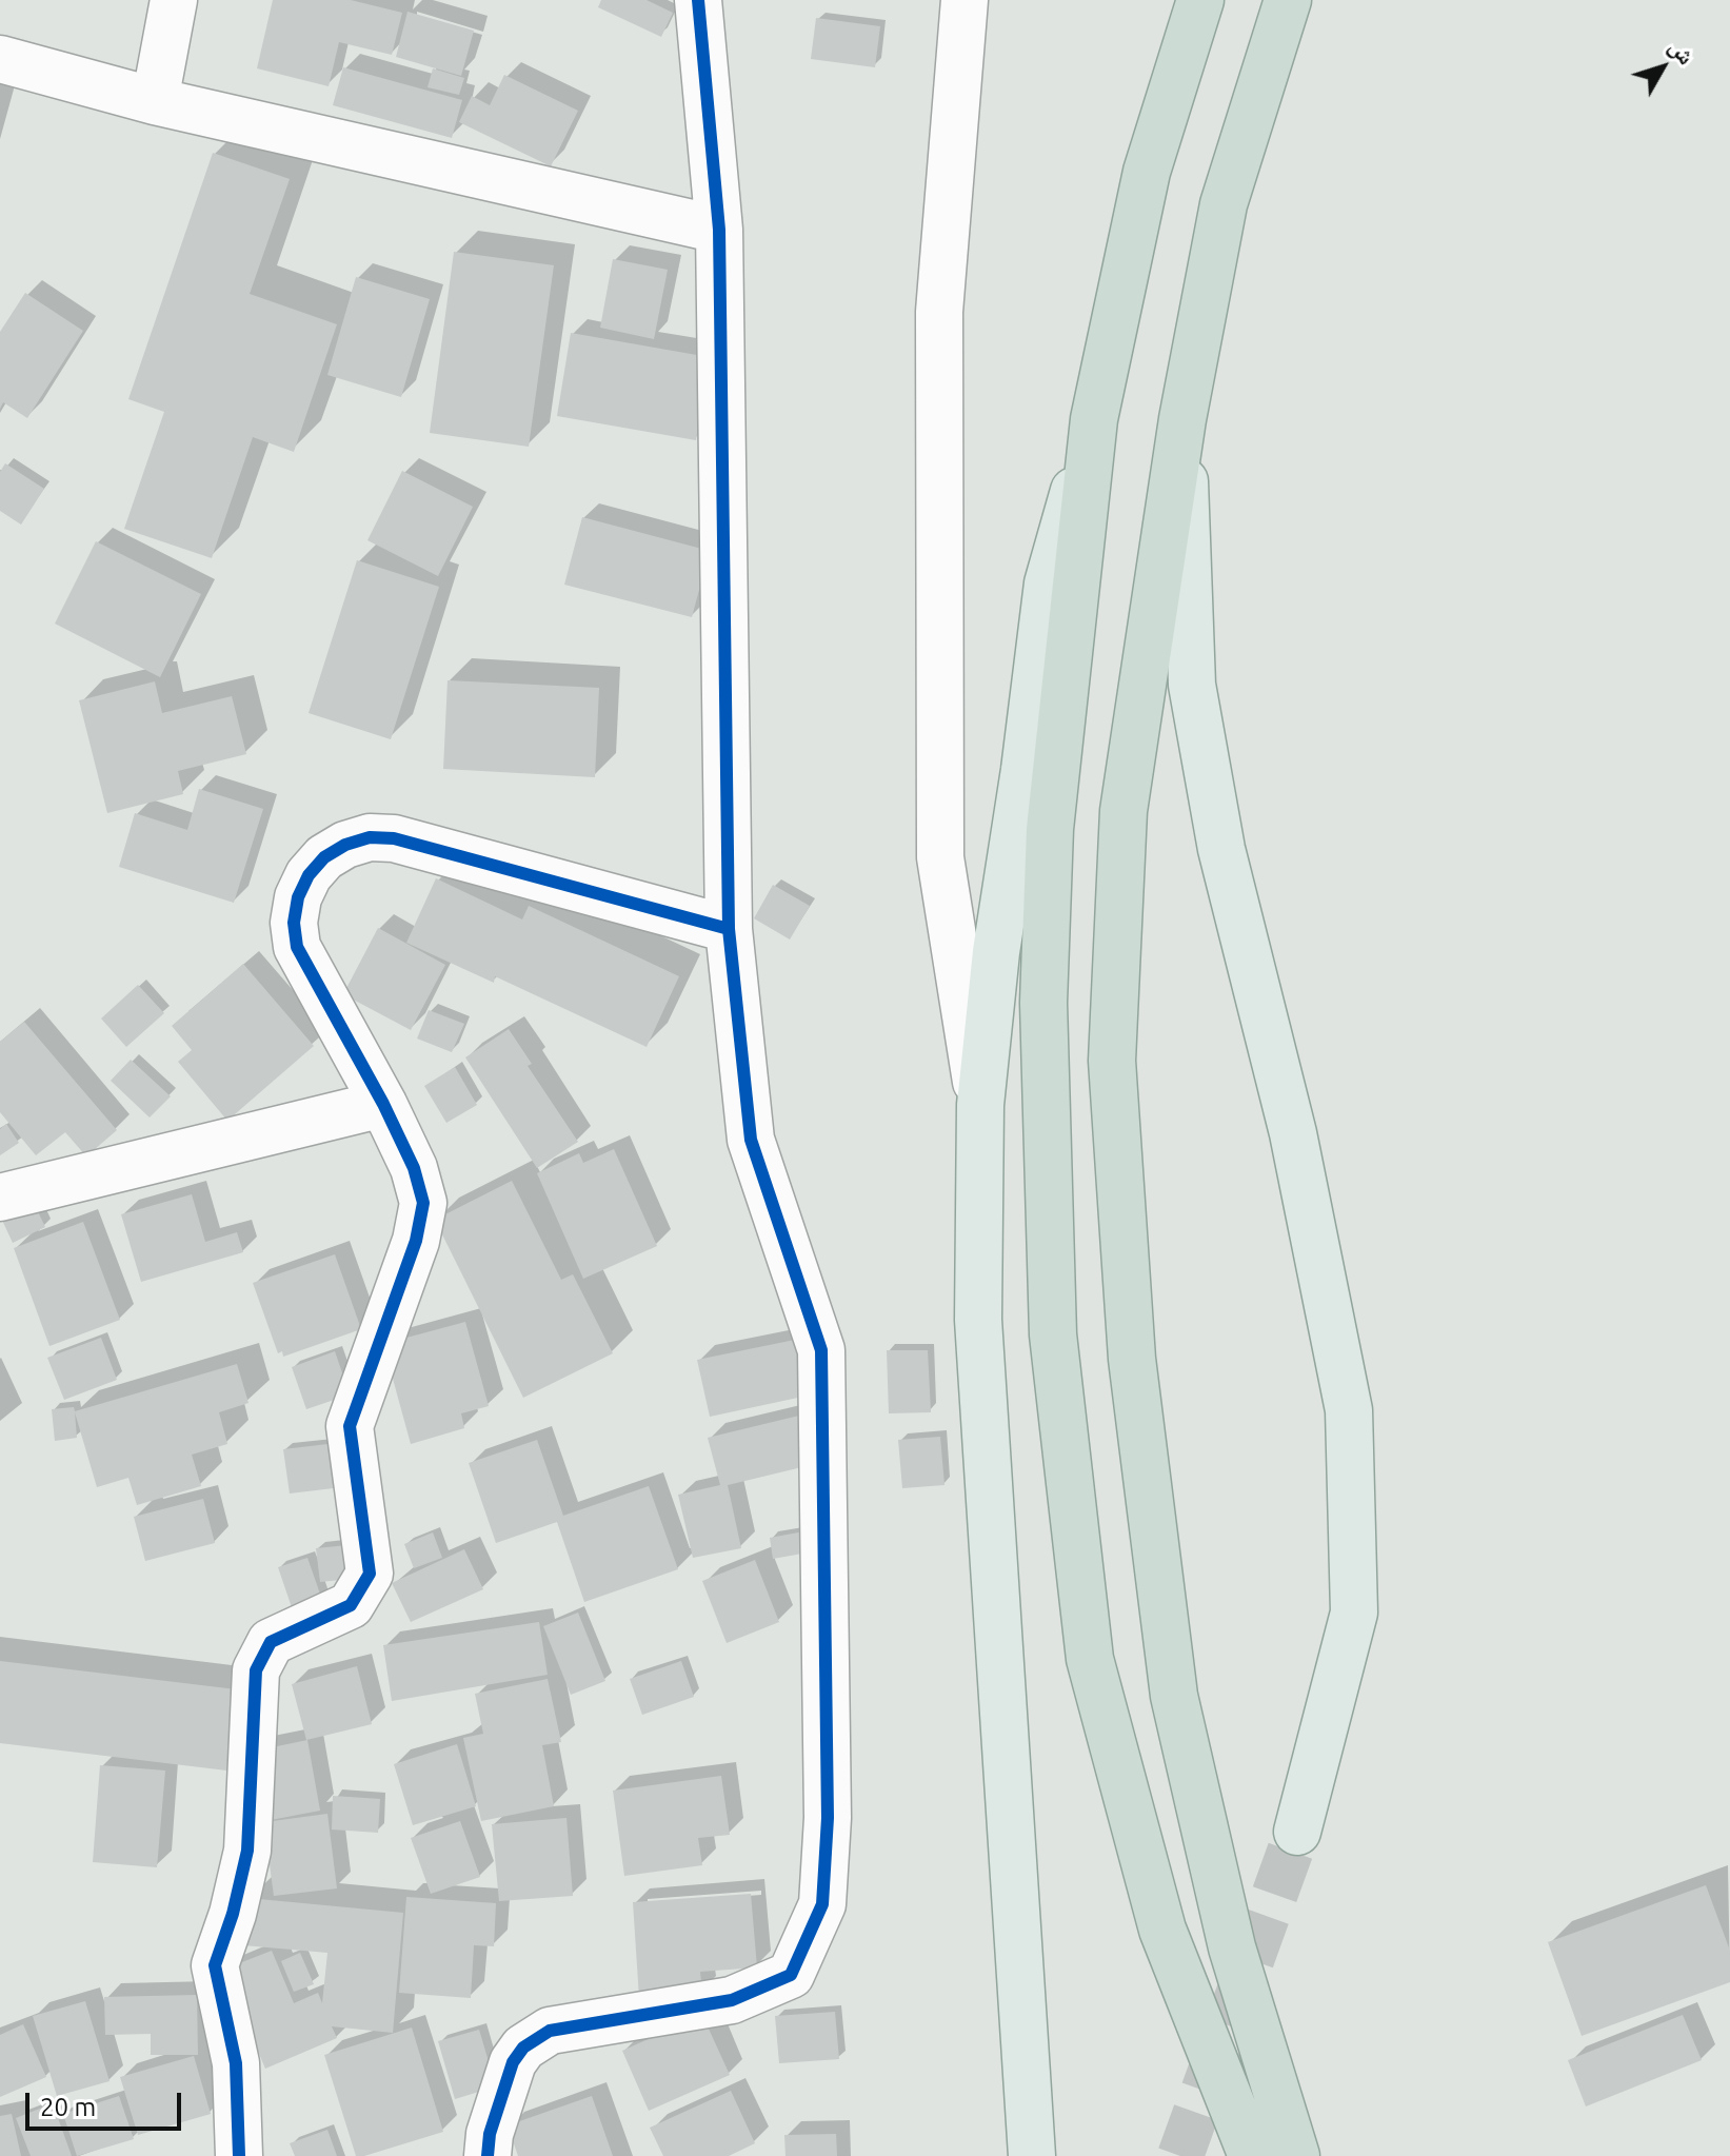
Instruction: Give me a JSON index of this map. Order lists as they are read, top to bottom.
{
  "scale_bar": "20 m",
  "north": "top right"
}
